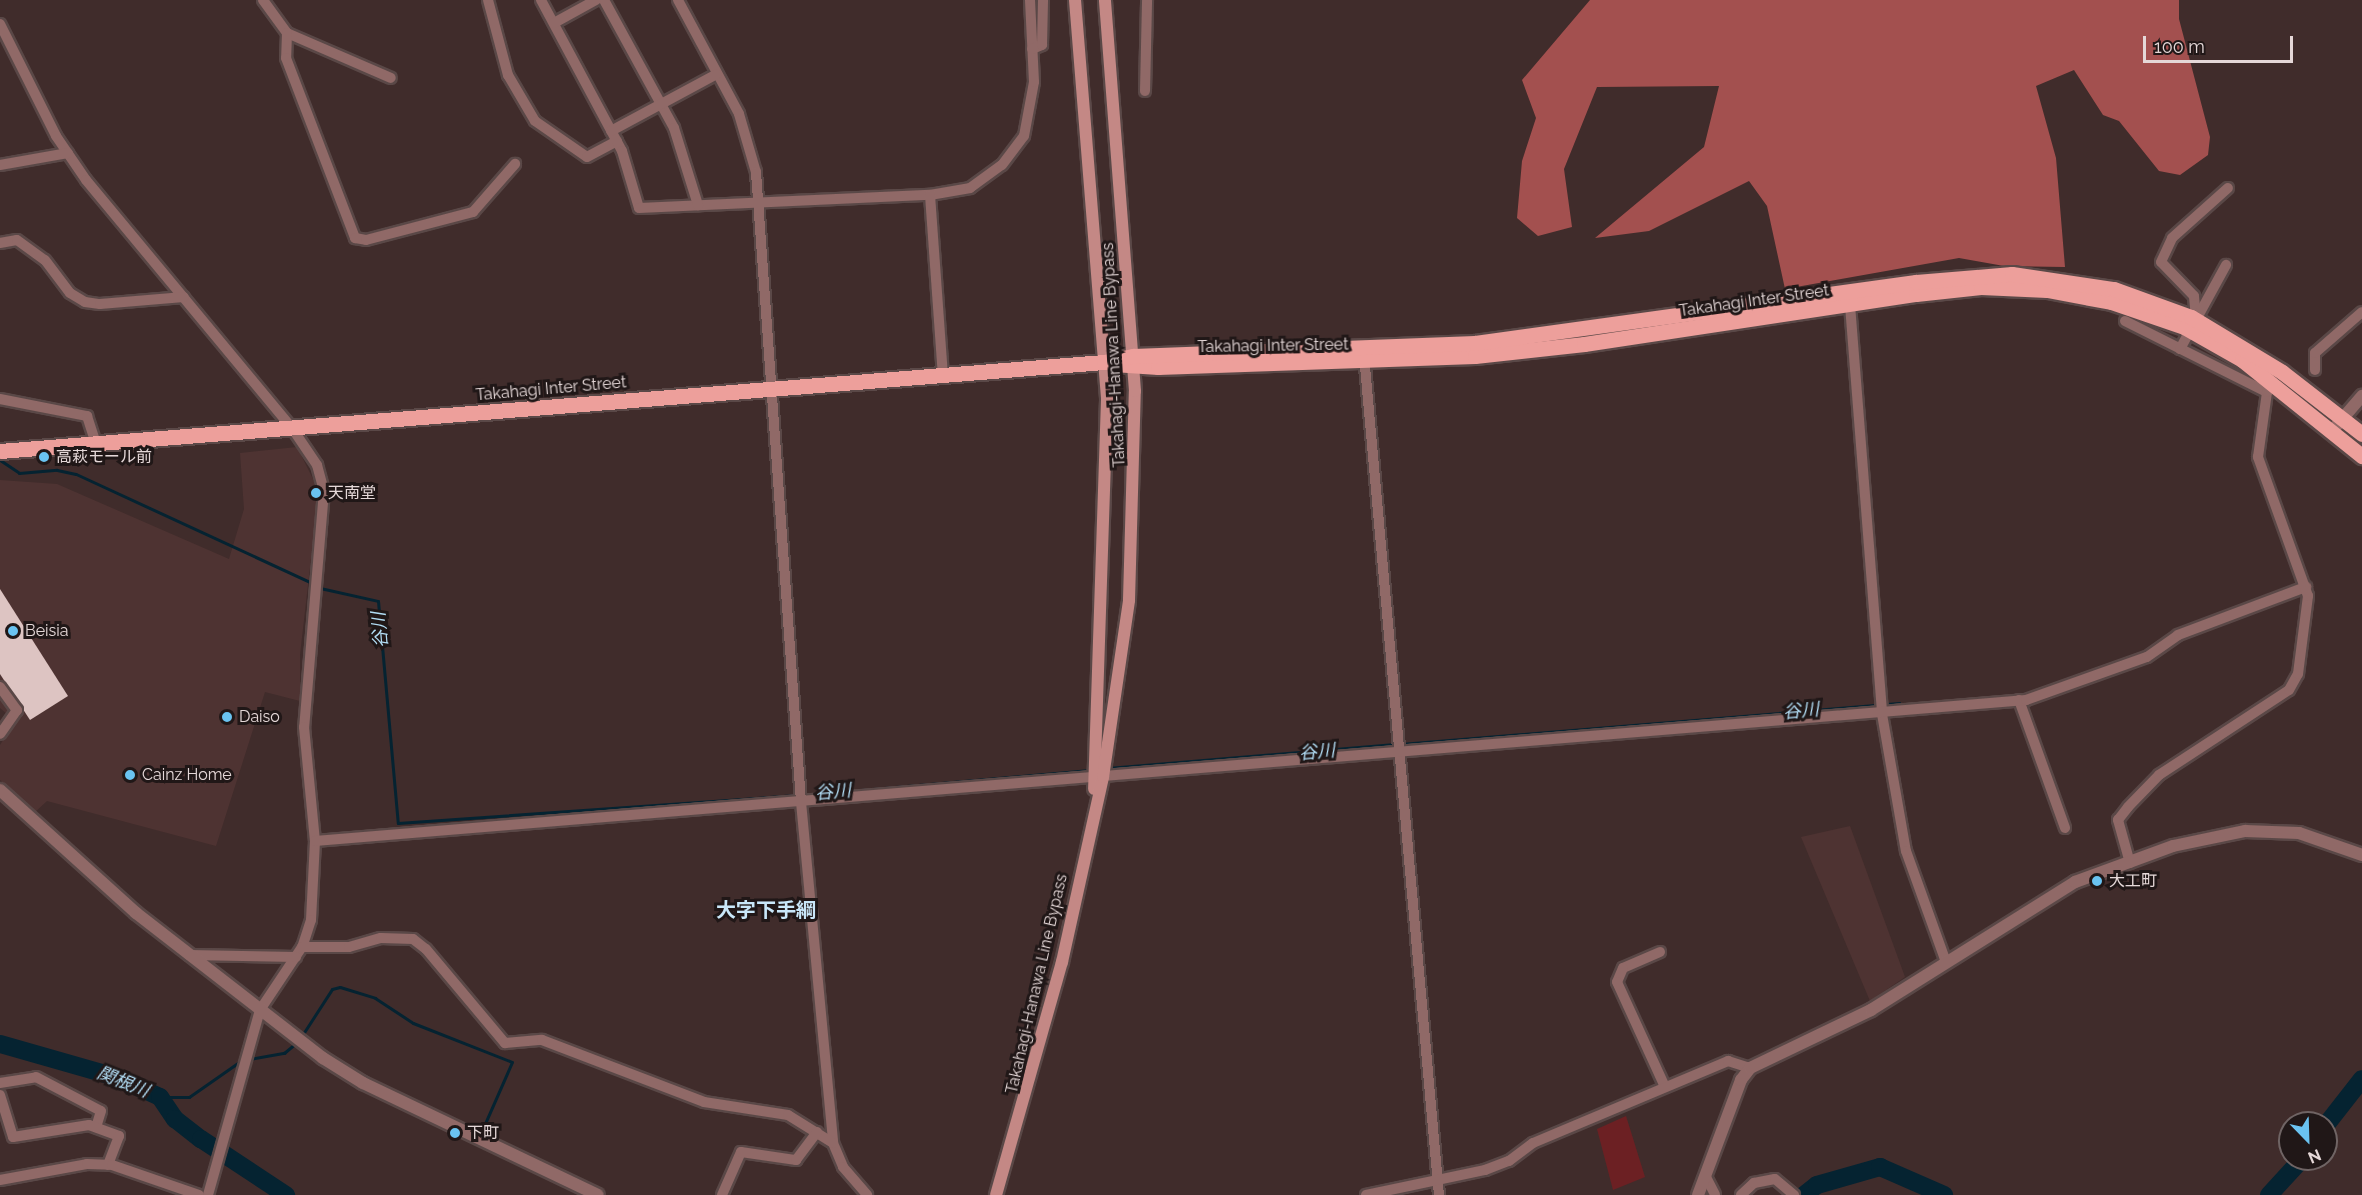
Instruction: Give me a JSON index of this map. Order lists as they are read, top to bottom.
{
  "streets": {
    "main road": ["Takahagi Inter Street", "Takahagi-Hanawa Line Bypass"]
  },
  "crossings": [
    ["Takahagi Inter Street", "Takahagi-Hanawa Line Bypass"]
  ],
  "districts": ["大字下手綱"],
  "water": ["谷川", "関根川"],
  "places": [
    "高萩モール前",
    "天南堂",
    "Beisia",
    "Daiso",
    "Cainz Home",
    "大工町",
    "下町"
  ],
  "scale_bar": "100 m",
  "north": "bottom right"
}
